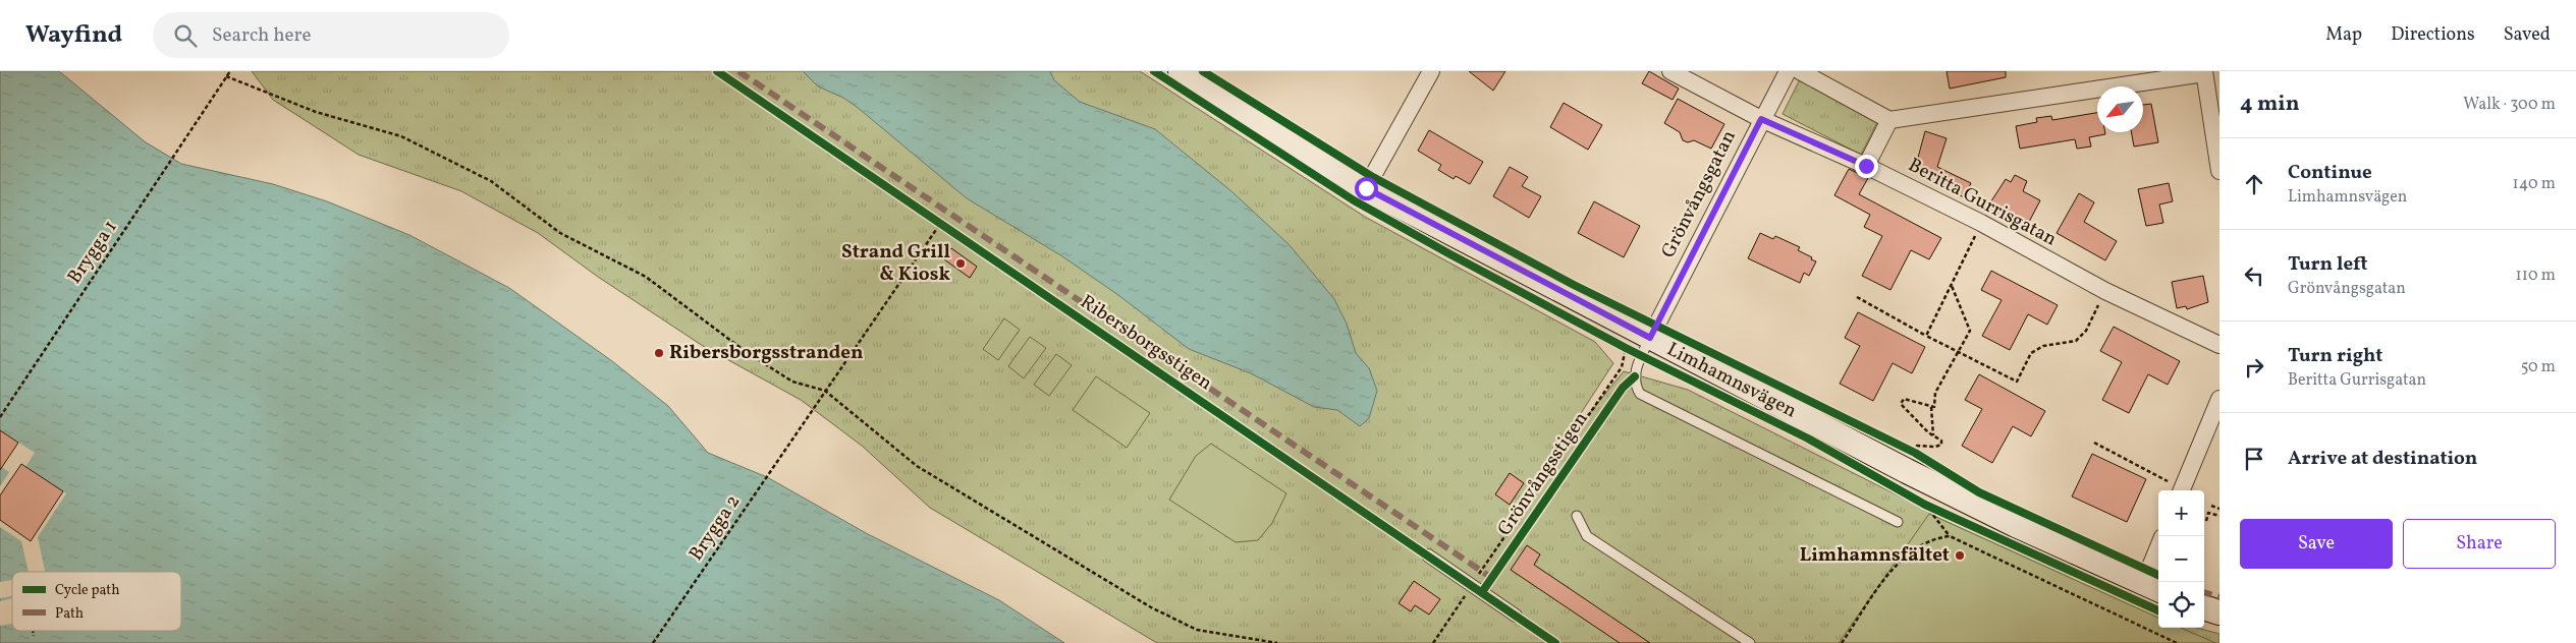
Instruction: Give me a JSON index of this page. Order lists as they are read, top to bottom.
{
  "streets": {
    "main road": ["Limhamnsvägen"],
    "street": ["Grönvångsgatan", "Beritta Gurrisgatan"],
    "path": ["Brygga 1", "Brygga 2"],
    "cycle path": ["Ribersborgsstigen", "Grönvångsstigen"]
  },
  "crossings": [
    ["Grönvångsgatan", "Beritta Gurrisgatan"],
    ["Grönvångsgatan", "Limhamnsvägen"]
  ],
  "places": ["Strand Grill & Kiosk", "Ribersborgsstranden", "Limhamnsfältet"],
  "legend": ["Cycle path", "Path"],
  "north": "bottom left",
  "page": {
    "header": "Wayfind",
    "search": "Search here",
    "nav": ["Map", "Directions", "Saved"],
    "heading": ["4 min", "Walk · 300 m"],
    "list": [
      ["Continue", "Limhamnsvägen", "140 m"],
      ["Turn left", "Grönvångsgatan", "110 m"],
      ["Turn right", "Beritta Gurrisgatan", "50 m"],
      "Arrive at destination"
    ],
    "map_buttons": ["+", "−"],
    "buttons": ["Save", "Share"]
  }
}
